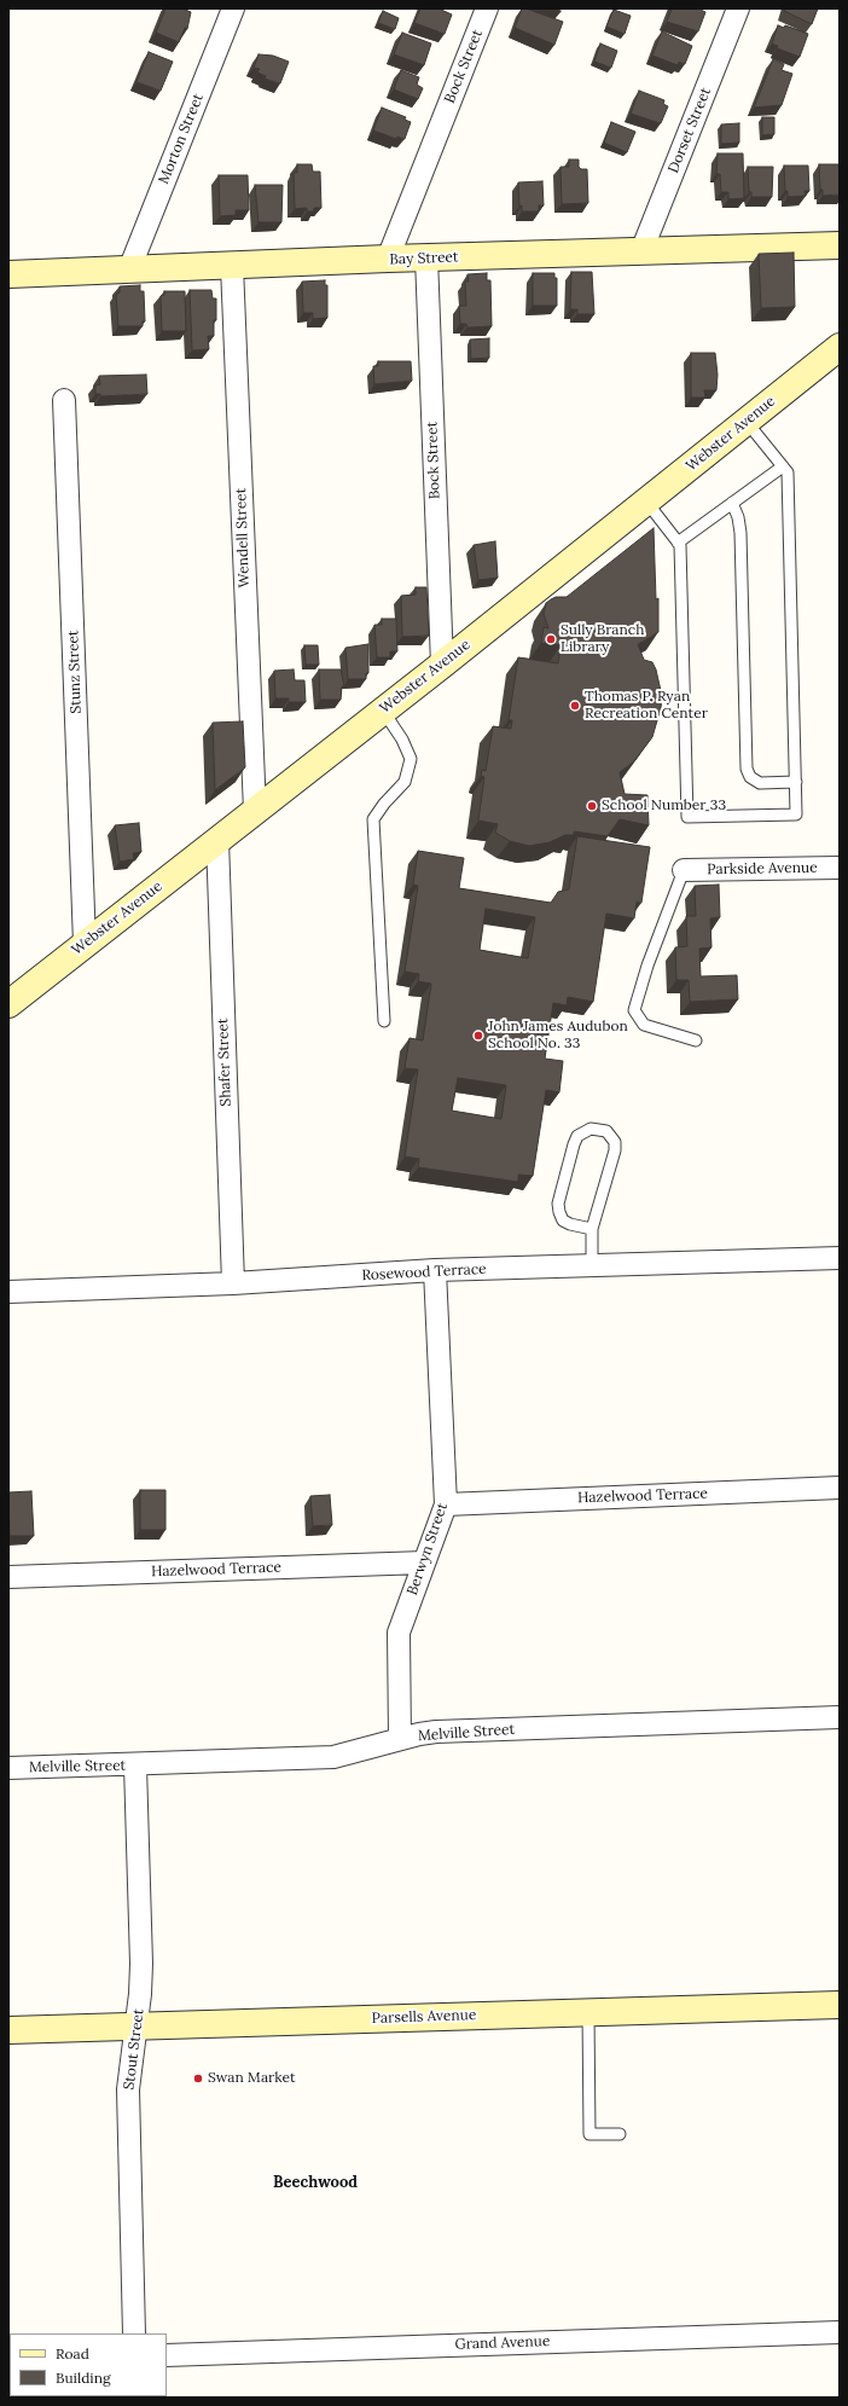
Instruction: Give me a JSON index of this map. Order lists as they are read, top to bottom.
{
  "streets": {
    "street": [
      "Bock Street",
      "Dorset Street",
      "Morton Street",
      "Bay Street",
      "Webster Avenue",
      "Wendell Street",
      "Stunz Street",
      "Parkside Avenue",
      "Shafer Street",
      "Rosewood Terrace",
      "Hazelwood Terrace",
      "Berwyn Street",
      "Melville Street",
      "Parsells Avenue",
      "Stout Street",
      "Grand Avenue"
    ]
  },
  "crossings": [
    ["Bock Street", "Bay Street"],
    ["Bock Street", "Webster Avenue"],
    ["Dorset Street", "Bay Street"],
    ["Morton Street", "Bay Street"],
    ["Bay Street", "Wendell Street"],
    ["Webster Avenue", "Wendell Street"],
    ["Webster Avenue", "Stunz Street"],
    ["Webster Avenue", "Shafer Street"],
    ["Shafer Street", "Rosewood Terrace"],
    ["Rosewood Terrace", "Berwyn Street"],
    ["Hazelwood Terrace", "Berwyn Street"],
    ["Berwyn Street", "Melville Street"],
    ["Melville Street", "Stout Street"],
    ["Parsells Avenue", "Stout Street"]
  ],
  "districts": ["Beechwood"],
  "places": [
    "Sully Branch Library",
    "Thomas P. Ryan Recreation Center",
    "School Number 33",
    "John James Audubon School No. 33",
    "Swan Market"
  ],
  "legend": ["Road", "Building"]
}
